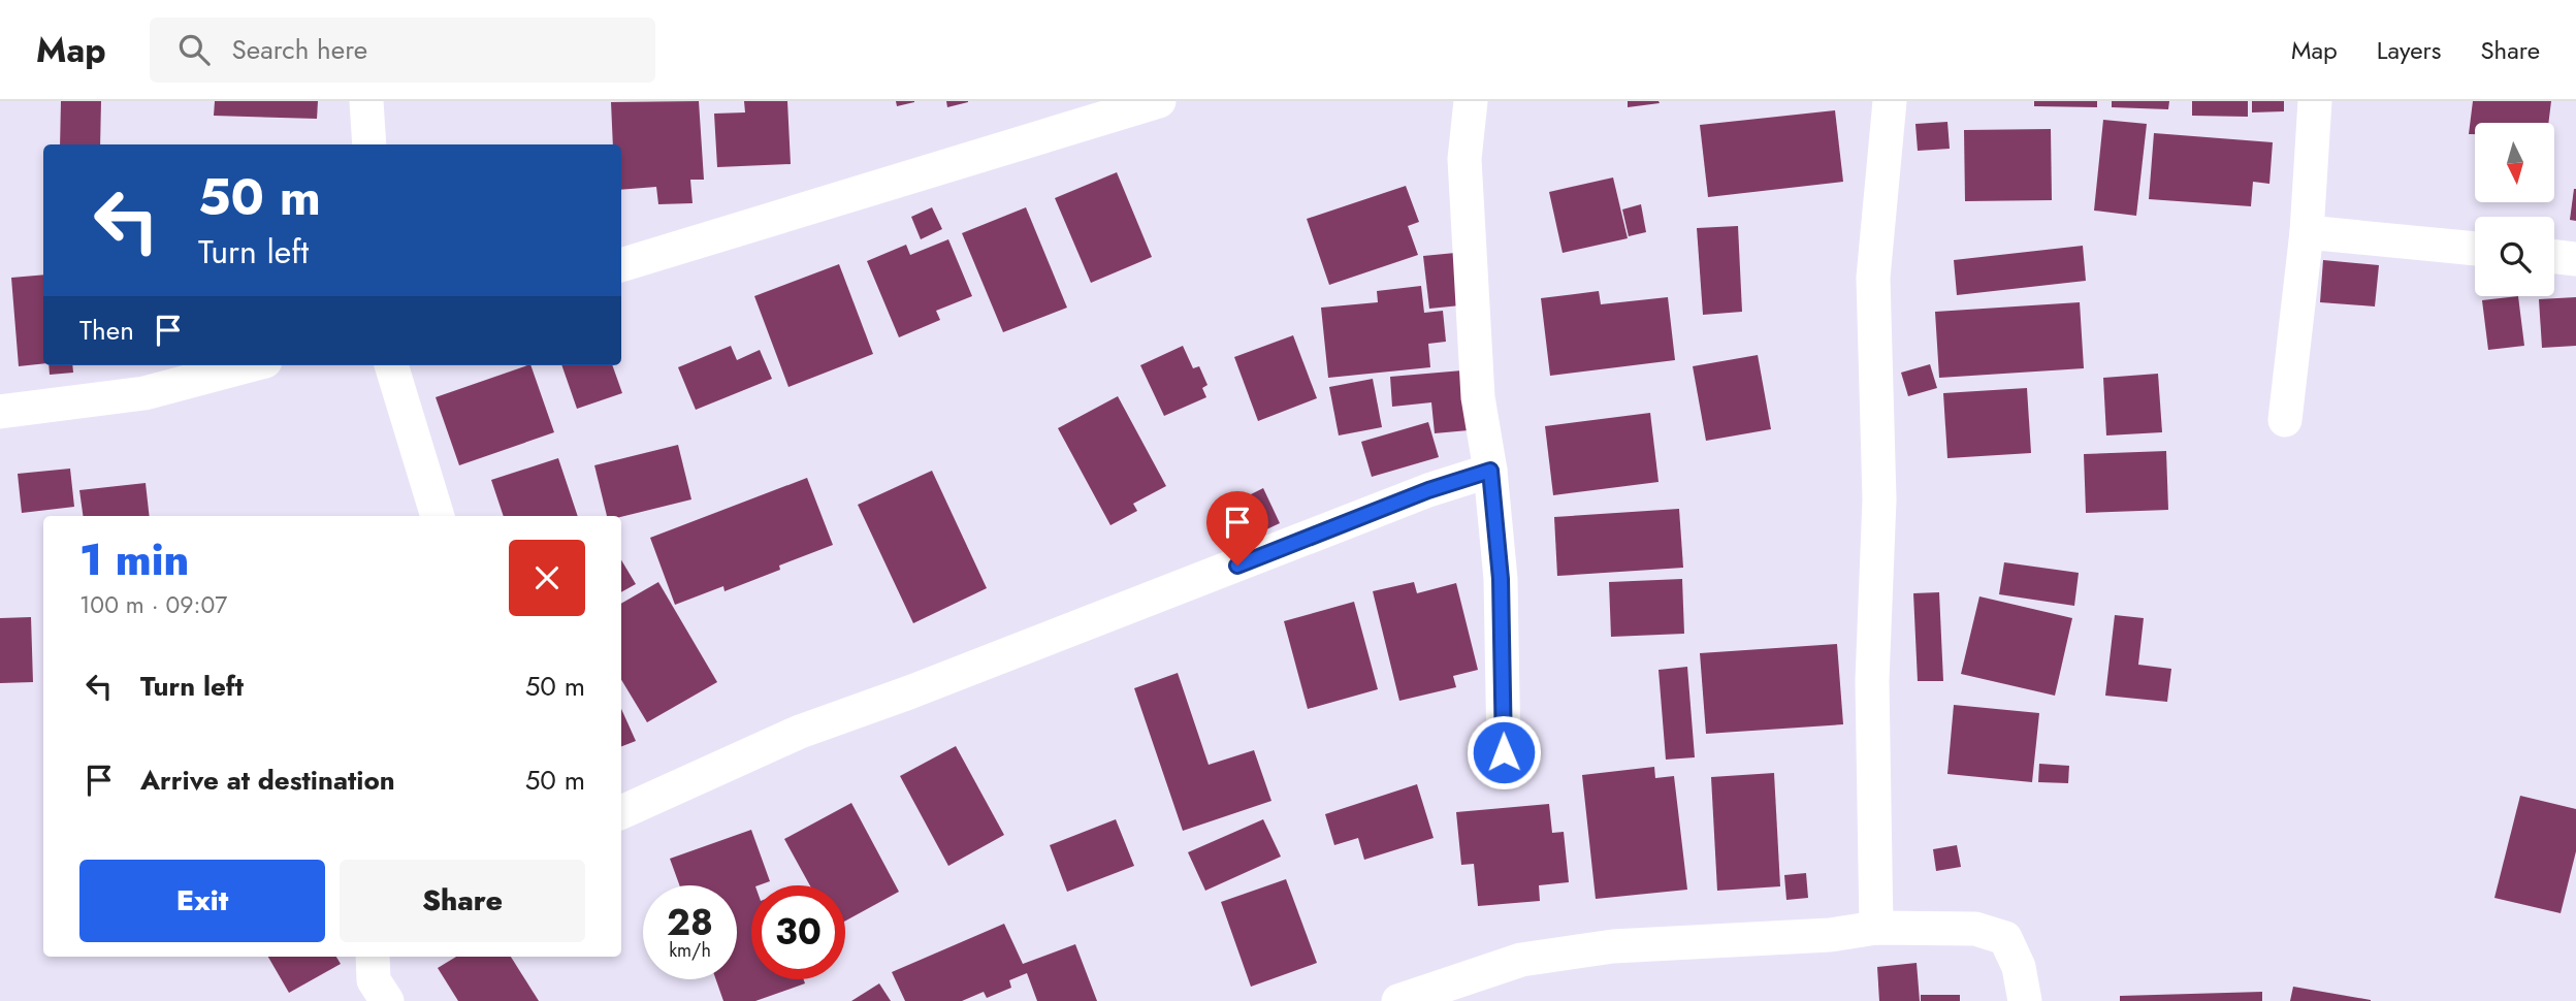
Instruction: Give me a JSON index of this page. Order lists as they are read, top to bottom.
{
  "north": "bottom",
  "page": {
    "header": "Map",
    "search": "Search here",
    "nav": ["Map", "Layers", "Share"],
    "turn": ["50 m", "Turn left"],
    "then": "Then",
    "heading": ["1 min", "100 m · 09:07"],
    "list": [
      {
        "name": "Turn left",
        "value": "50 m"
      },
      {
        "name": "Arrive at destination",
        "value": "50 m"
      }
    ],
    "buttons": ["Exit", "Share"],
    "speed": "28 km/h",
    "limit": "30"
  }
}
